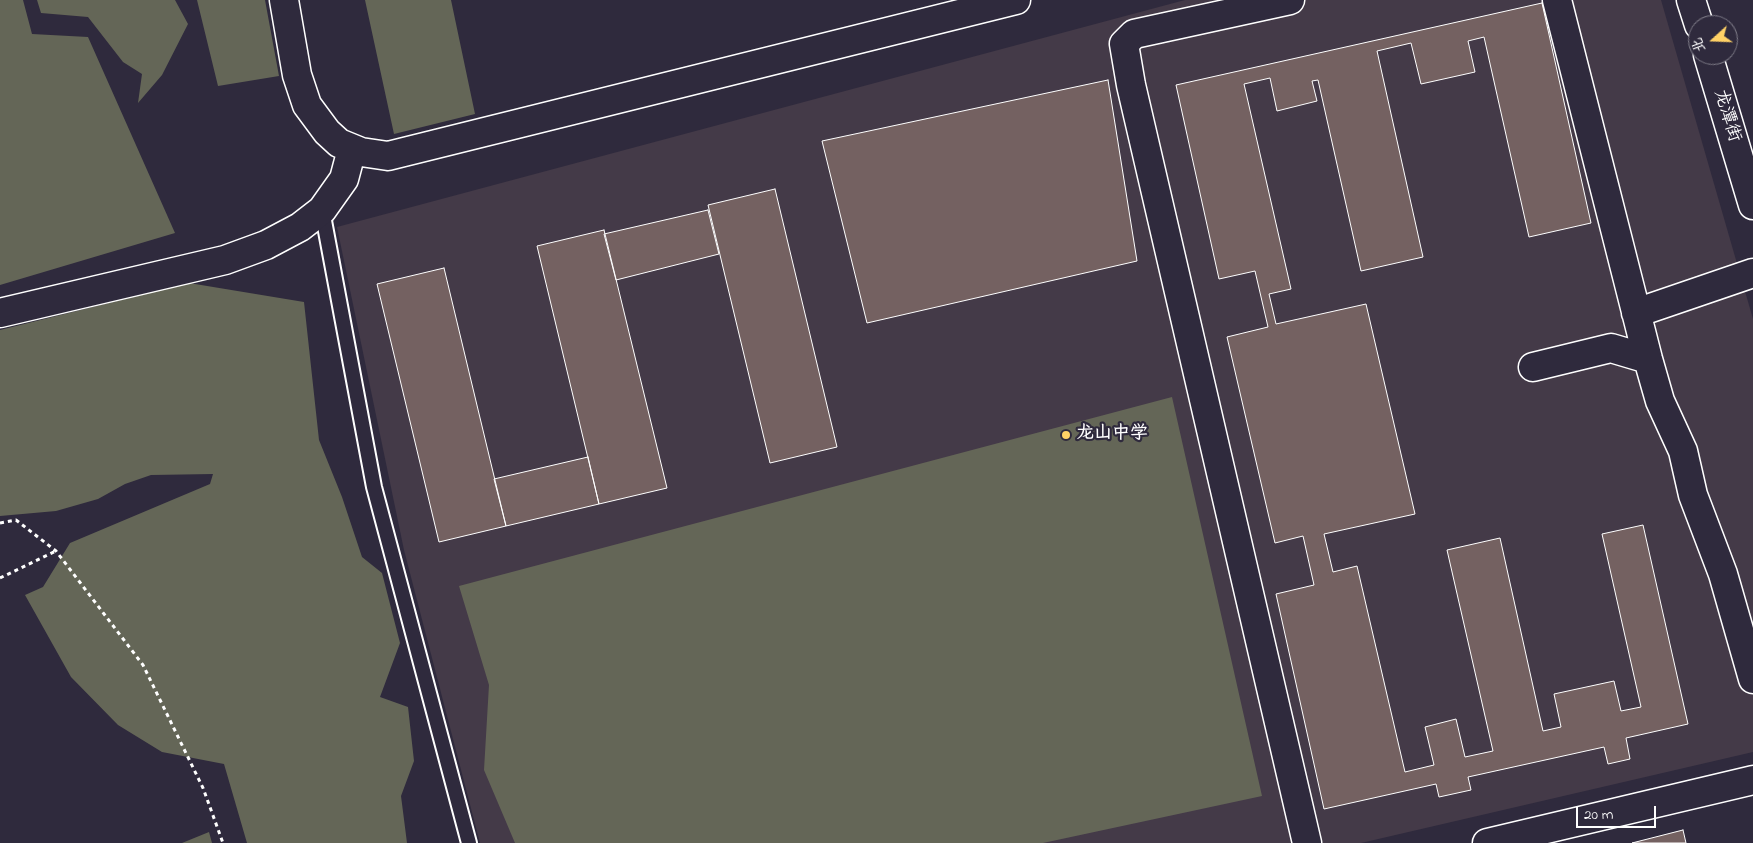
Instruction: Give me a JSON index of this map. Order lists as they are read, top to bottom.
{
  "streets": {
    "street": ["龙潭街"]
  },
  "places": ["龙山中学"],
  "scale_bar": "20 m",
  "north": "left"
}
